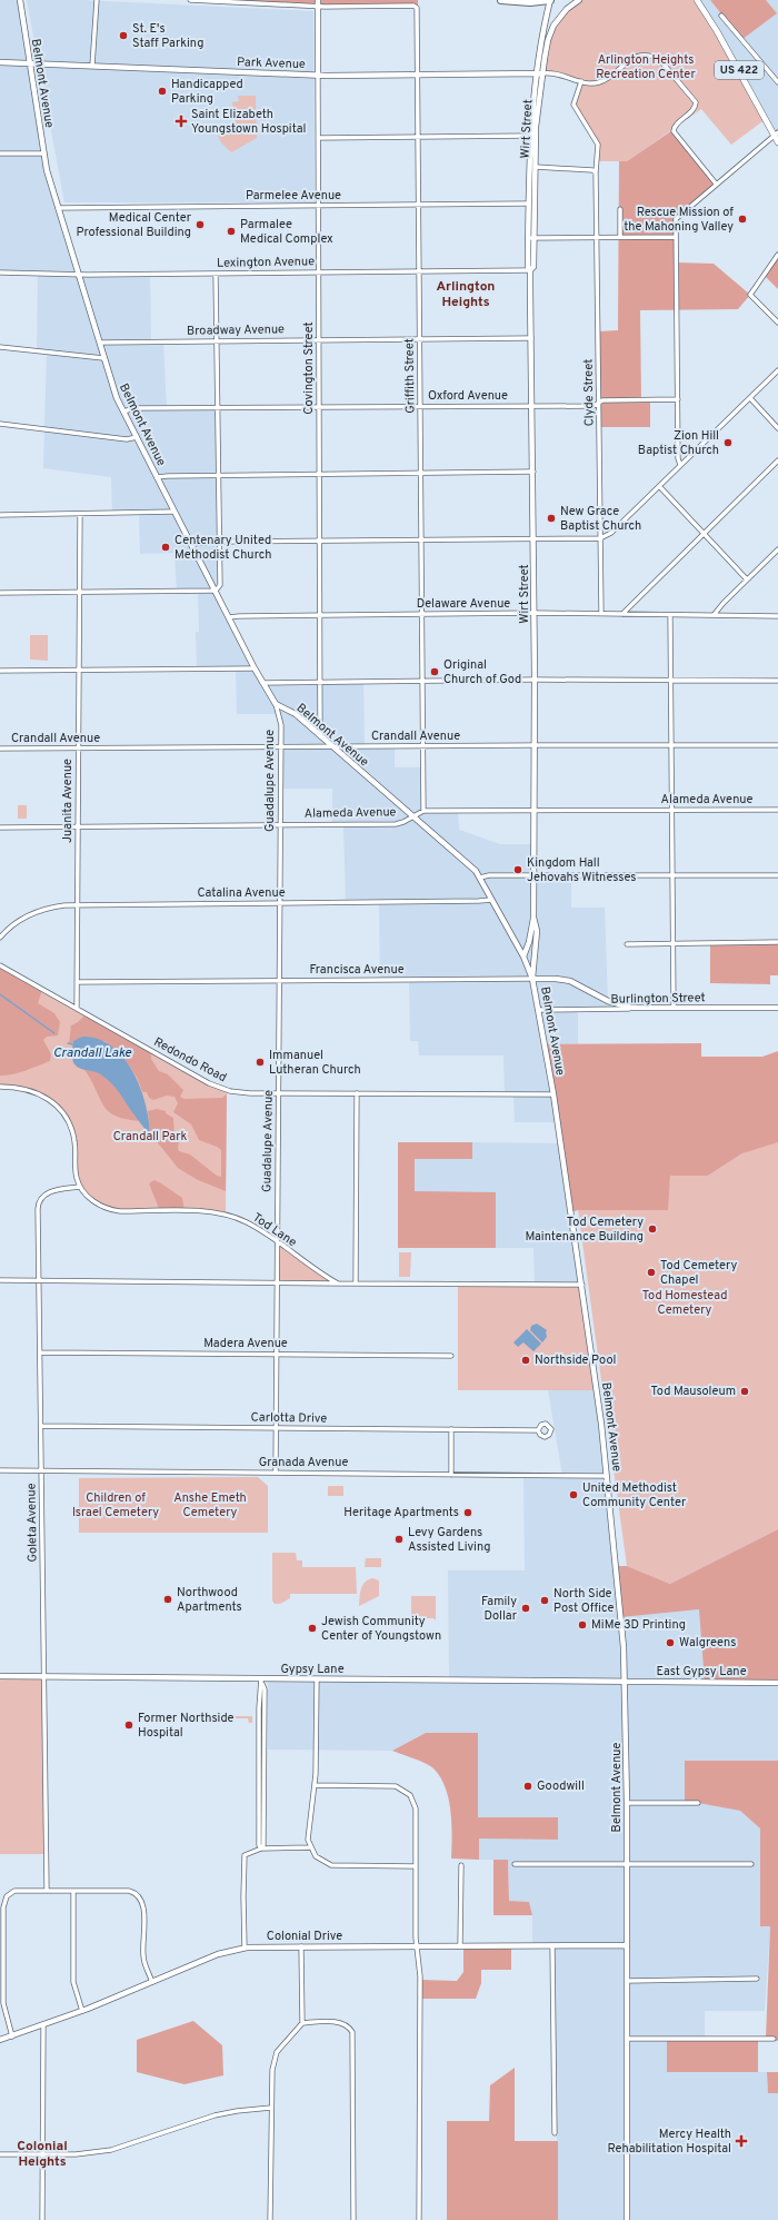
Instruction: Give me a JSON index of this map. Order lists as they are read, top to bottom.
{
  "streets": {
    "main road": [
      "Park Avenue",
      "US 422",
      "Belmont Avenue",
      "Wirt Street",
      "Covington Street",
      "Francisca Avenue",
      "Burlington Street",
      "Gypsy Lane",
      "East Gypsy Lane",
      "Colonial Drive"
    ],
    "street": [
      "Parmelee Avenue",
      "Lexington Avenue",
      "Broadway Avenue",
      "Griffith Street",
      "Clyde Street",
      "Oxford Avenue",
      "Delaware Avenue",
      "Crandall Avenue",
      "Guadalupe Avenue",
      "Alameda Avenue",
      "Juanita Avenue",
      "Catalina Avenue",
      "Redondo Road",
      "Tod Lane",
      "Madera Avenue",
      "Carlotta Drive",
      "Granada Avenue",
      "Goleta Avenue"
    ]
  },
  "crossings": [
    ["Park Avenue", "Belmont Avenue"],
    ["Park Avenue", "Wirt Street"],
    ["Park Avenue", "Covington Street"],
    ["Park Avenue", "Griffith Street"],
    ["Belmont Avenue", "Wirt Street"],
    ["Belmont Avenue", "Parmelee Avenue"],
    ["Belmont Avenue", "Lexington Avenue"],
    ["Belmont Avenue", "Broadway Avenue"],
    ["Belmont Avenue", "Covington Street"],
    ["Belmont Avenue", "Oxford Avenue"],
    ["Belmont Avenue", "Delaware Avenue"],
    ["Belmont Avenue", "Crandall Avenue"],
    ["Belmont Avenue", "Guadalupe Avenue"],
    ["Belmont Avenue", "Alameda Avenue"],
    ["Belmont Avenue", "Catalina Avenue"],
    ["Belmont Avenue", "Francisca Avenue"],
    ["Belmont Avenue", "Burlington Street"],
    ["Belmont Avenue", "Redondo Road"],
    ["Belmont Avenue", "Granada Avenue"],
    ["Belmont Avenue", "Gypsy Lane"],
    ["Belmont Avenue", "East Gypsy Lane"],
    ["Belmont Avenue", "Colonial Drive"],
    ["Wirt Street", "Parmelee Avenue"],
    ["Wirt Street", "Lexington Avenue"],
    ["Wirt Street", "Broadway Avenue"],
    ["Wirt Street", "Oxford Avenue"],
    ["Wirt Street", "Delaware Avenue"],
    ["Wirt Street", "Crandall Avenue"],
    ["Wirt Street", "Alameda Avenue"],
    ["Wirt Street", "Francisca Avenue"],
    ["Parmelee Avenue", "Covington Street"],
    ["Parmelee Avenue", "Griffith Street"],
    ["Lexington Avenue", "Covington Street"],
    ["Lexington Avenue", "Griffith Street"],
    ["Broadway Avenue", "Covington Street"],
    ["Broadway Avenue", "Griffith Street"],
    ["Covington Street", "Griffith Street"],
    ["Covington Street", "Oxford Avenue"],
    ["Covington Street", "Delaware Avenue"],
    ["Griffith Street", "Oxford Avenue"],
    ["Griffith Street", "Delaware Avenue"],
    ["Griffith Street", "Crandall Avenue"],
    ["Griffith Street", "Alameda Avenue"],
    ["Clyde Street", "Oxford Avenue"],
    ["Clyde Street", "Delaware Avenue"],
    ["Crandall Avenue", "Guadalupe Avenue"],
    ["Crandall Avenue", "Juanita Avenue"],
    ["Guadalupe Avenue", "Alameda Avenue"],
    ["Guadalupe Avenue", "Catalina Avenue"],
    ["Guadalupe Avenue", "Francisca Avenue"],
    ["Guadalupe Avenue", "Redondo Road"],
    ["Guadalupe Avenue", "Tod Lane"],
    ["Guadalupe Avenue", "Madera Avenue"],
    ["Guadalupe Avenue", "Carlotta Drive"],
    ["Guadalupe Avenue", "Granada Avenue"],
    ["Alameda Avenue", "Juanita Avenue"],
    ["Juanita Avenue", "Catalina Avenue"],
    ["Juanita Avenue", "Francisca Avenue"],
    ["Juanita Avenue", "Redondo Road"],
    ["Francisca Avenue", "Burlington Street"],
    ["Tod Lane", "Goleta Avenue"],
    ["Madera Avenue", "Goleta Avenue"],
    ["Carlotta Drive", "Goleta Avenue"],
    ["Granada Avenue", "Goleta Avenue"],
    ["Goleta Avenue", "Gypsy Lane"],
    ["Gypsy Lane", "East Gypsy Lane"]
  ],
  "districts": ["Arlington Heights", "Colonial Heights"],
  "water": ["Crandall Lake"],
  "parks": [
    "Arlington Heights Recreation Center",
    "Crandall Park",
    "Tod Homestead Cemetery",
    "Children of Israel Cemetery",
    "Anshe Emeth Cemetery"
  ],
  "places": {
    "other": [
      "St. E's Staff Parking",
      "Handicapped Parking",
      "Rescue Mission of the Mahoning Valley",
      "Medical Center Professional Building",
      "Parmalee Medical Complex",
      "Zion Hill Baptist Church",
      "New Grace Baptist Church",
      "Centenary United Methodist Church",
      "Original Church of God",
      "Kingdom Hall Jehovahs Witnesses",
      "Immanuel Lutheran Church",
      "Tod Cemetery Maintenance Building",
      "Tod Cemetery Chapel",
      "Northside Pool",
      "Tod Mausoleum",
      "United Methodist Community Center",
      "Heritage Apartments",
      "Levy Gardens Assisted Living",
      "Northwood Apartments",
      "North Side Post Office",
      "Family Dollar",
      "MiMe 3D Printing",
      "Jewish Community Center of Youngstown",
      "Walgreens",
      "Former Northside Hospital",
      "Goodwill"
    ],
    "health": ["Saint Elizabeth Youngstown Hospital", "Mercy Health Rehabilitation Hospital"]
  }
}
